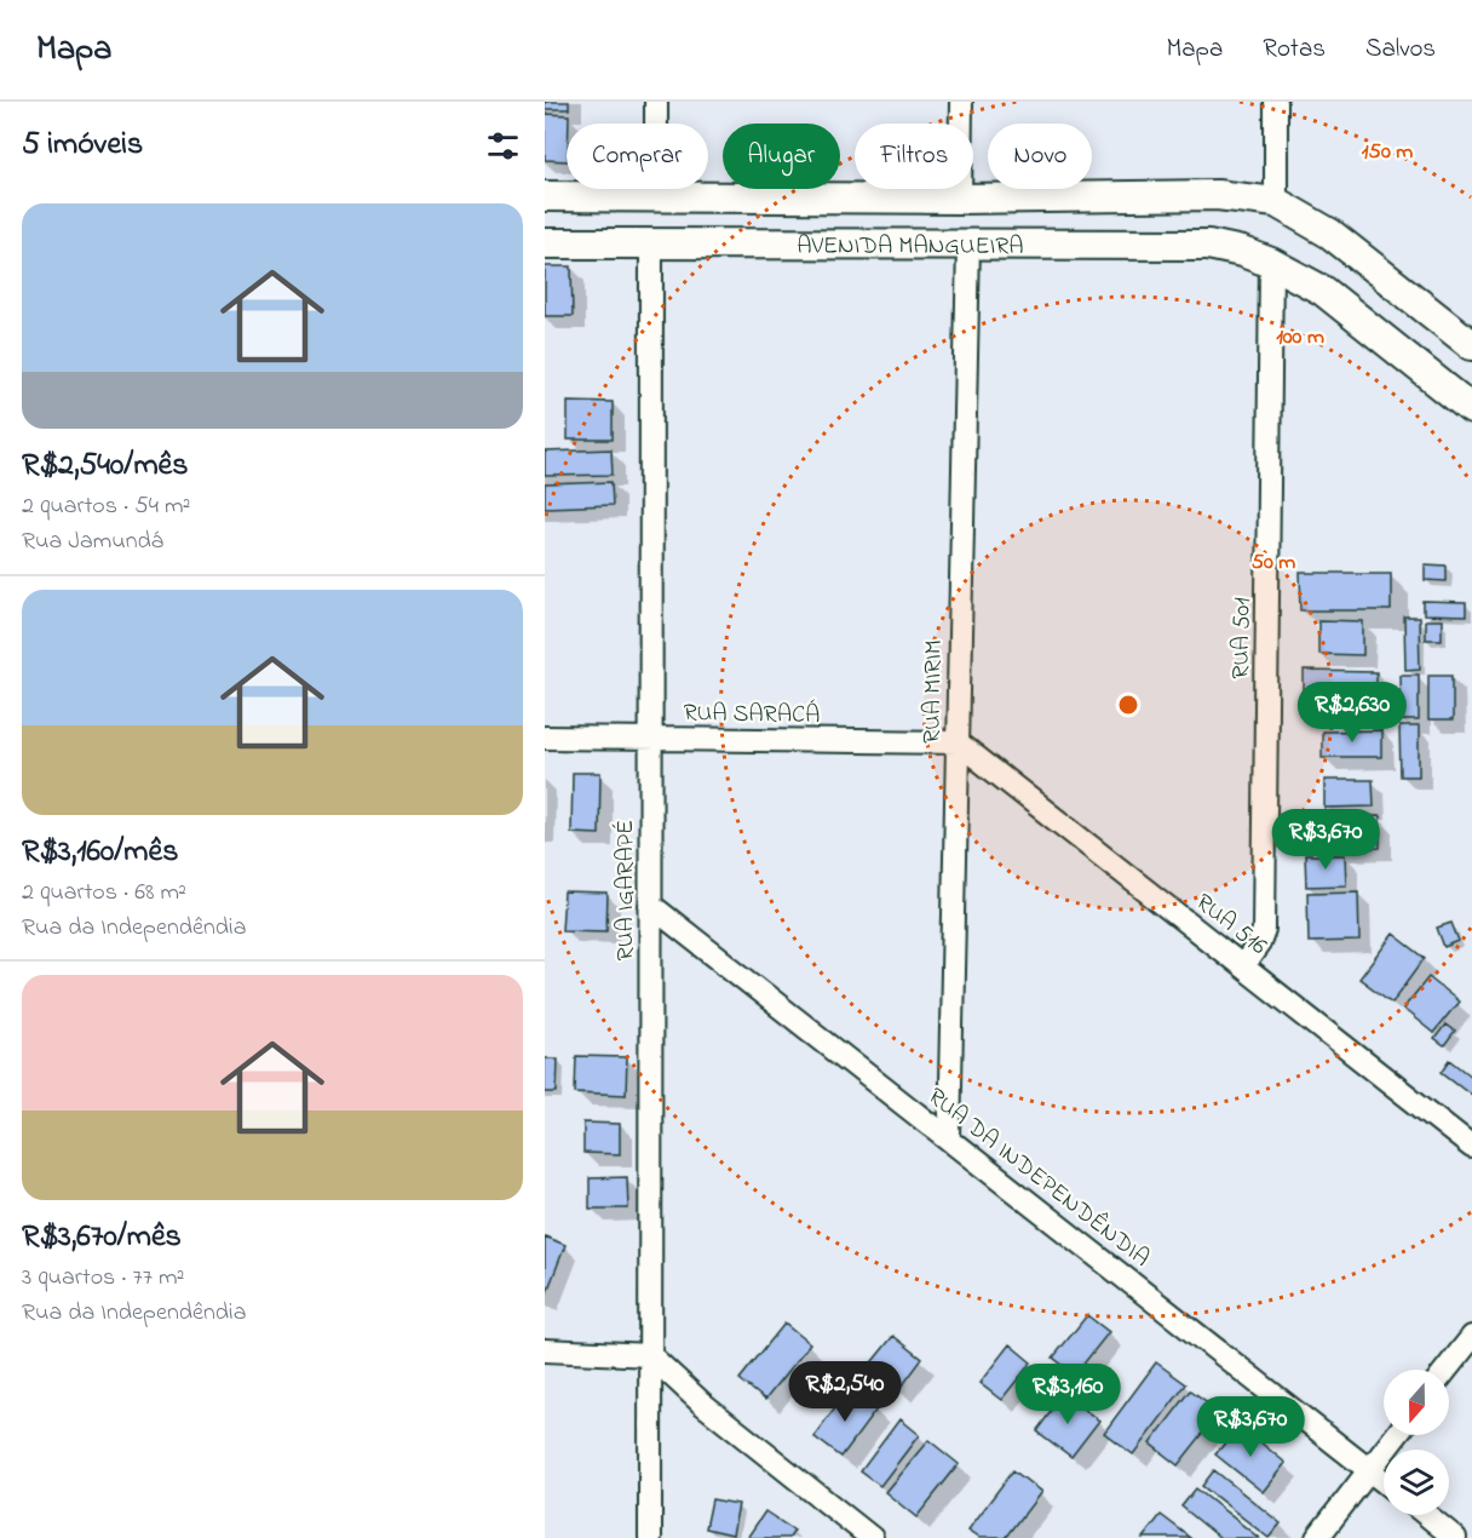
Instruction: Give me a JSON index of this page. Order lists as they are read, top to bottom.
{
  "streets": {
    "street": [
      "AVENIDA MANGUEIRA",
      "RUA 501",
      "RUA MIRIM",
      "RUA SARACÁ",
      "RUA IGARAPÉ",
      "RUA 516",
      "RUA DA INDEPENDÊNDIA"
    ]
  },
  "crossings": [
    ["AVENIDA MANGUEIRA", "RUA 501"],
    ["AVENIDA MANGUEIRA", "RUA MIRIM"],
    ["AVENIDA MANGUEIRA", "RUA IGARAPÉ"],
    ["RUA 501", "RUA 516"],
    ["RUA MIRIM", "RUA SARACÁ"],
    ["RUA MIRIM", "RUA 516"],
    ["RUA MIRIM", "RUA DA INDEPENDÊNDIA"],
    ["RUA SARACÁ", "RUA IGARAPÉ"],
    ["RUA SARACÁ", "RUA 516"],
    ["RUA IGARAPÉ", "RUA DA INDEPENDÊNDIA"]
  ],
  "north": "bottom",
  "page": {
    "header": "Mapa",
    "nav": ["Mapa", "Rotas", "Salvos"],
    "heading": "5 imóveis",
    "chip": [
      "Comprar",
      "Alugar",
      "Filtros",
      "Novo"
    ],
    "list": [
      {
        "name": "R$2,540/mês",
        "note": "2 quartos · 54 m² · Rua Jamundá"
      },
      {
        "name": "R$3,160/mês",
        "note": "2 quartos · 68 m² · Rua da Independêndia"
      },
      {
        "name": "R$3,670/mês",
        "note": "3 quartos · 77 m² · Rua da Independêndia"
      }
    ],
    "price": [
      "R$2,630",
      "R$3,670",
      "R$2,540",
      "R$3,160",
      "R$3,670"
    ]
  },
  "rings": ["150 m", "100 m", "50 m"]
}
